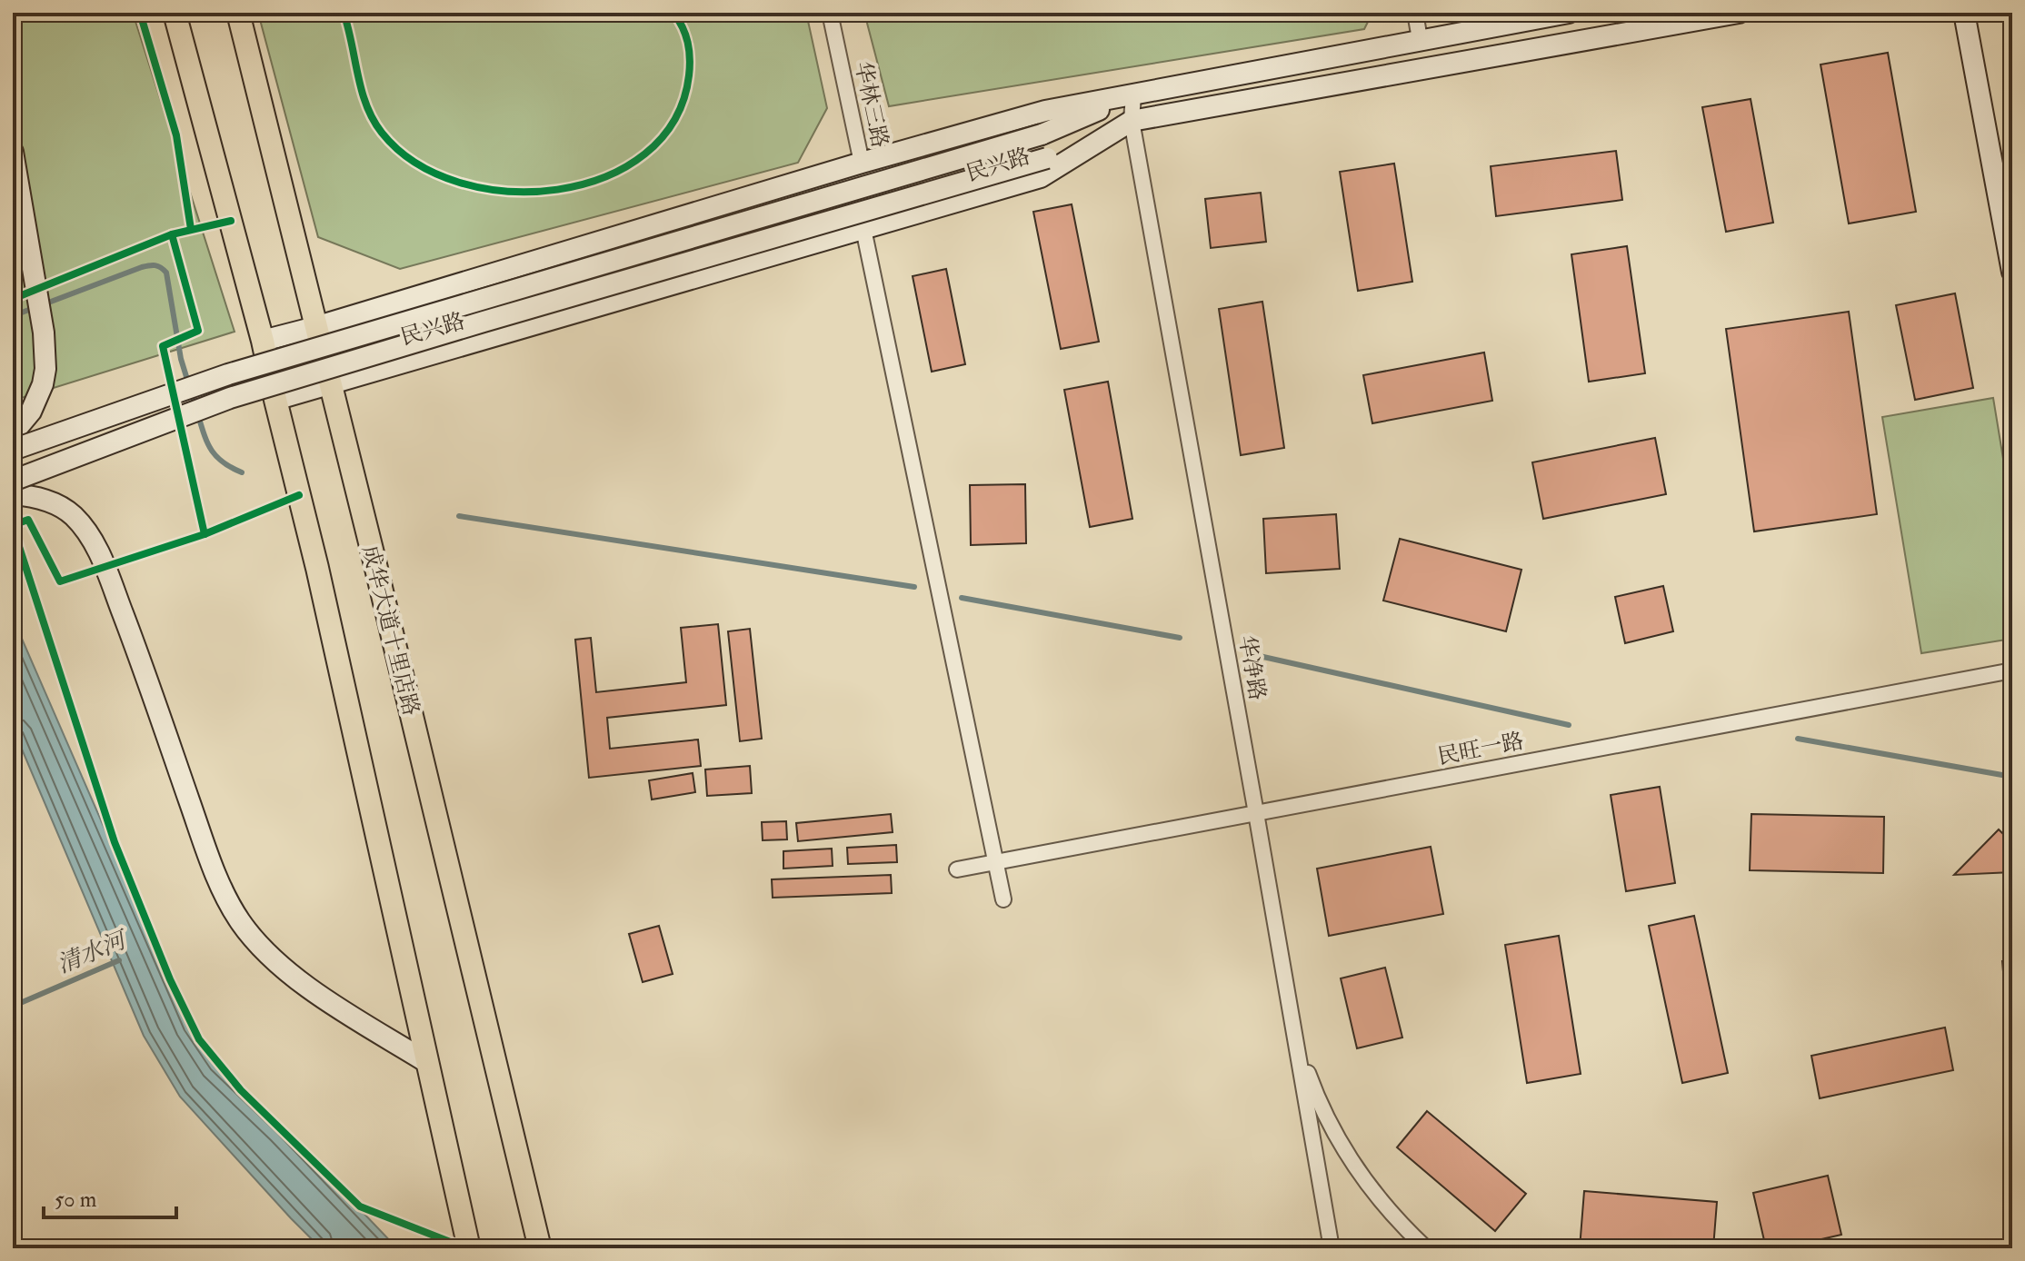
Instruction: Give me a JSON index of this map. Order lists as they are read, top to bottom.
{
  "streets": {
    "main road": ["民兴路", "成华大道十里店路"],
    "street": ["华林三路", "华净路", "民旺一路"]
  },
  "crossings": [
    ["华林三路", "民兴路"],
    ["民兴路", "成华大道十里店路"],
    ["民兴路", "华净路"],
    ["华净路", "民旺一路"]
  ],
  "water": ["清水河"],
  "scale_bar": "50 m"
}
